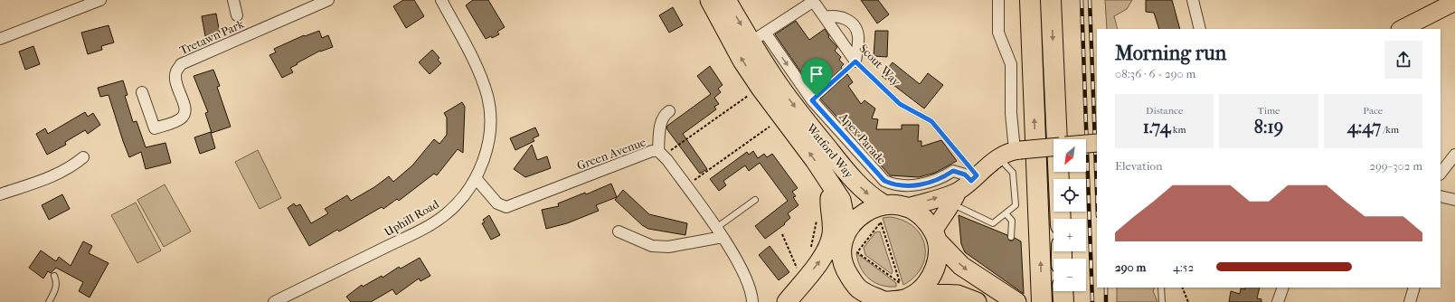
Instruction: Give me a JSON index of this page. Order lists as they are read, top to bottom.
{
  "streets": {
    "highway": ["Watford Way"],
    "street": [
      "Tretawn Park",
      "Scout Way",
      "Apex Parade",
      "Green Avenue",
      "Uphill Road"
    ]
  },
  "crossings": [
    ["Scout Way", "Apex Parade"],
    ["Scout Way", "Watford Way"],
    ["Apex Parade", "Watford Way"],
    ["Green Avenue", "Uphill Road"]
  ],
  "north": "bottom left",
  "page": {
    "heading": ["Morning run", "08:36 · 6 × 290 m"],
    "stats": [
      ["Distance", "1.74 km"],
      ["Time", "8:19"],
      ["Pace", "4:47 /km"]
    ],
    "map_buttons": ["+", "−"],
    "chart": ["Elevation", "299–302 m"],
    "list": [
      {
        "name": "290 m",
        "note": "4:52"
      }
    ]
  }
}
